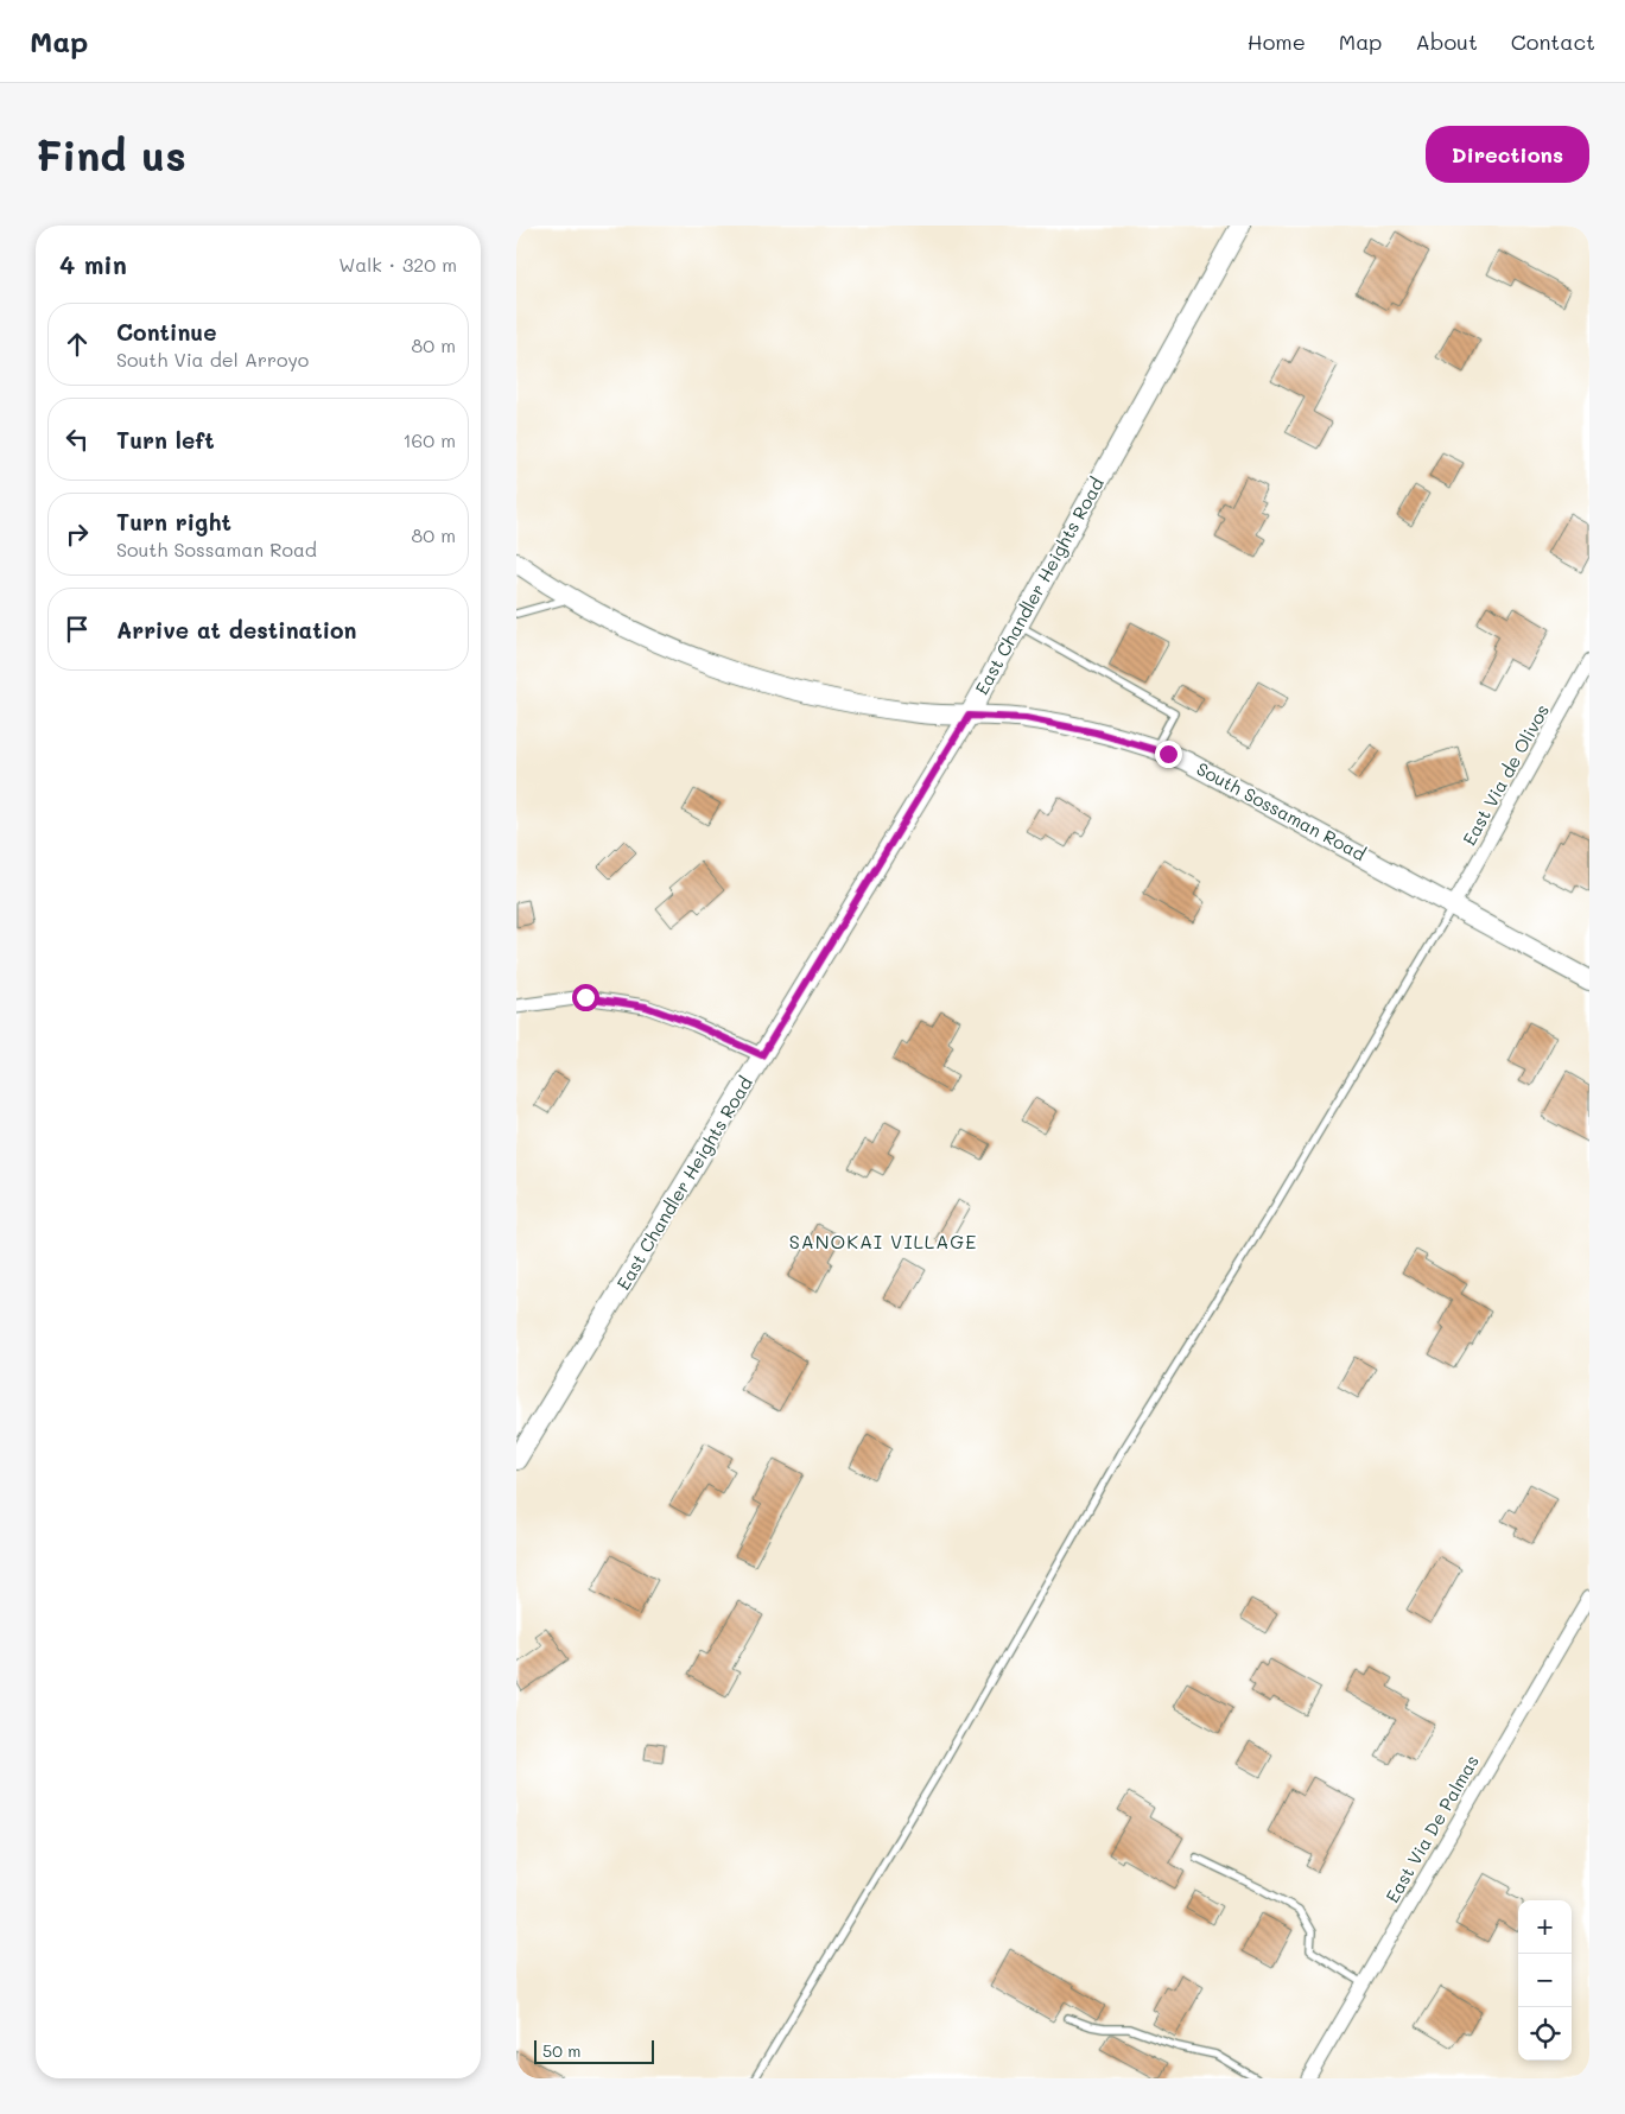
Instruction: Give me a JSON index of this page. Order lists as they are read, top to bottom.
{
  "streets": {
    "main road": ["East Chandler Heights Road", "South Sossaman Road"],
    "street": ["East Via de Olivos", "East Via De Palmas"]
  },
  "crossings": [
    ["East Chandler Heights Road", "South Sossaman Road"],
    ["East Via de Olivos", "South Sossaman Road"]
  ],
  "districts": ["SANOKAI VILLAGE"],
  "scale_bar": "50 m",
  "page": {
    "header": "Map",
    "nav": [
      "Home",
      "Map",
      "About",
      "Contact"
    ],
    "buttons": "Directions",
    "title": "Find us",
    "heading": ["4 min", "Walk · 320 m"],
    "list": [
      ["Continue", "South Via del Arroyo", "80 m"],
      ["Turn left", "160 m"],
      ["Turn right", "South Sossaman Road", "80 m"],
      "Arrive at destination"
    ],
    "map_buttons": ["+", "−"],
    "scale": "50 m"
  }
}
